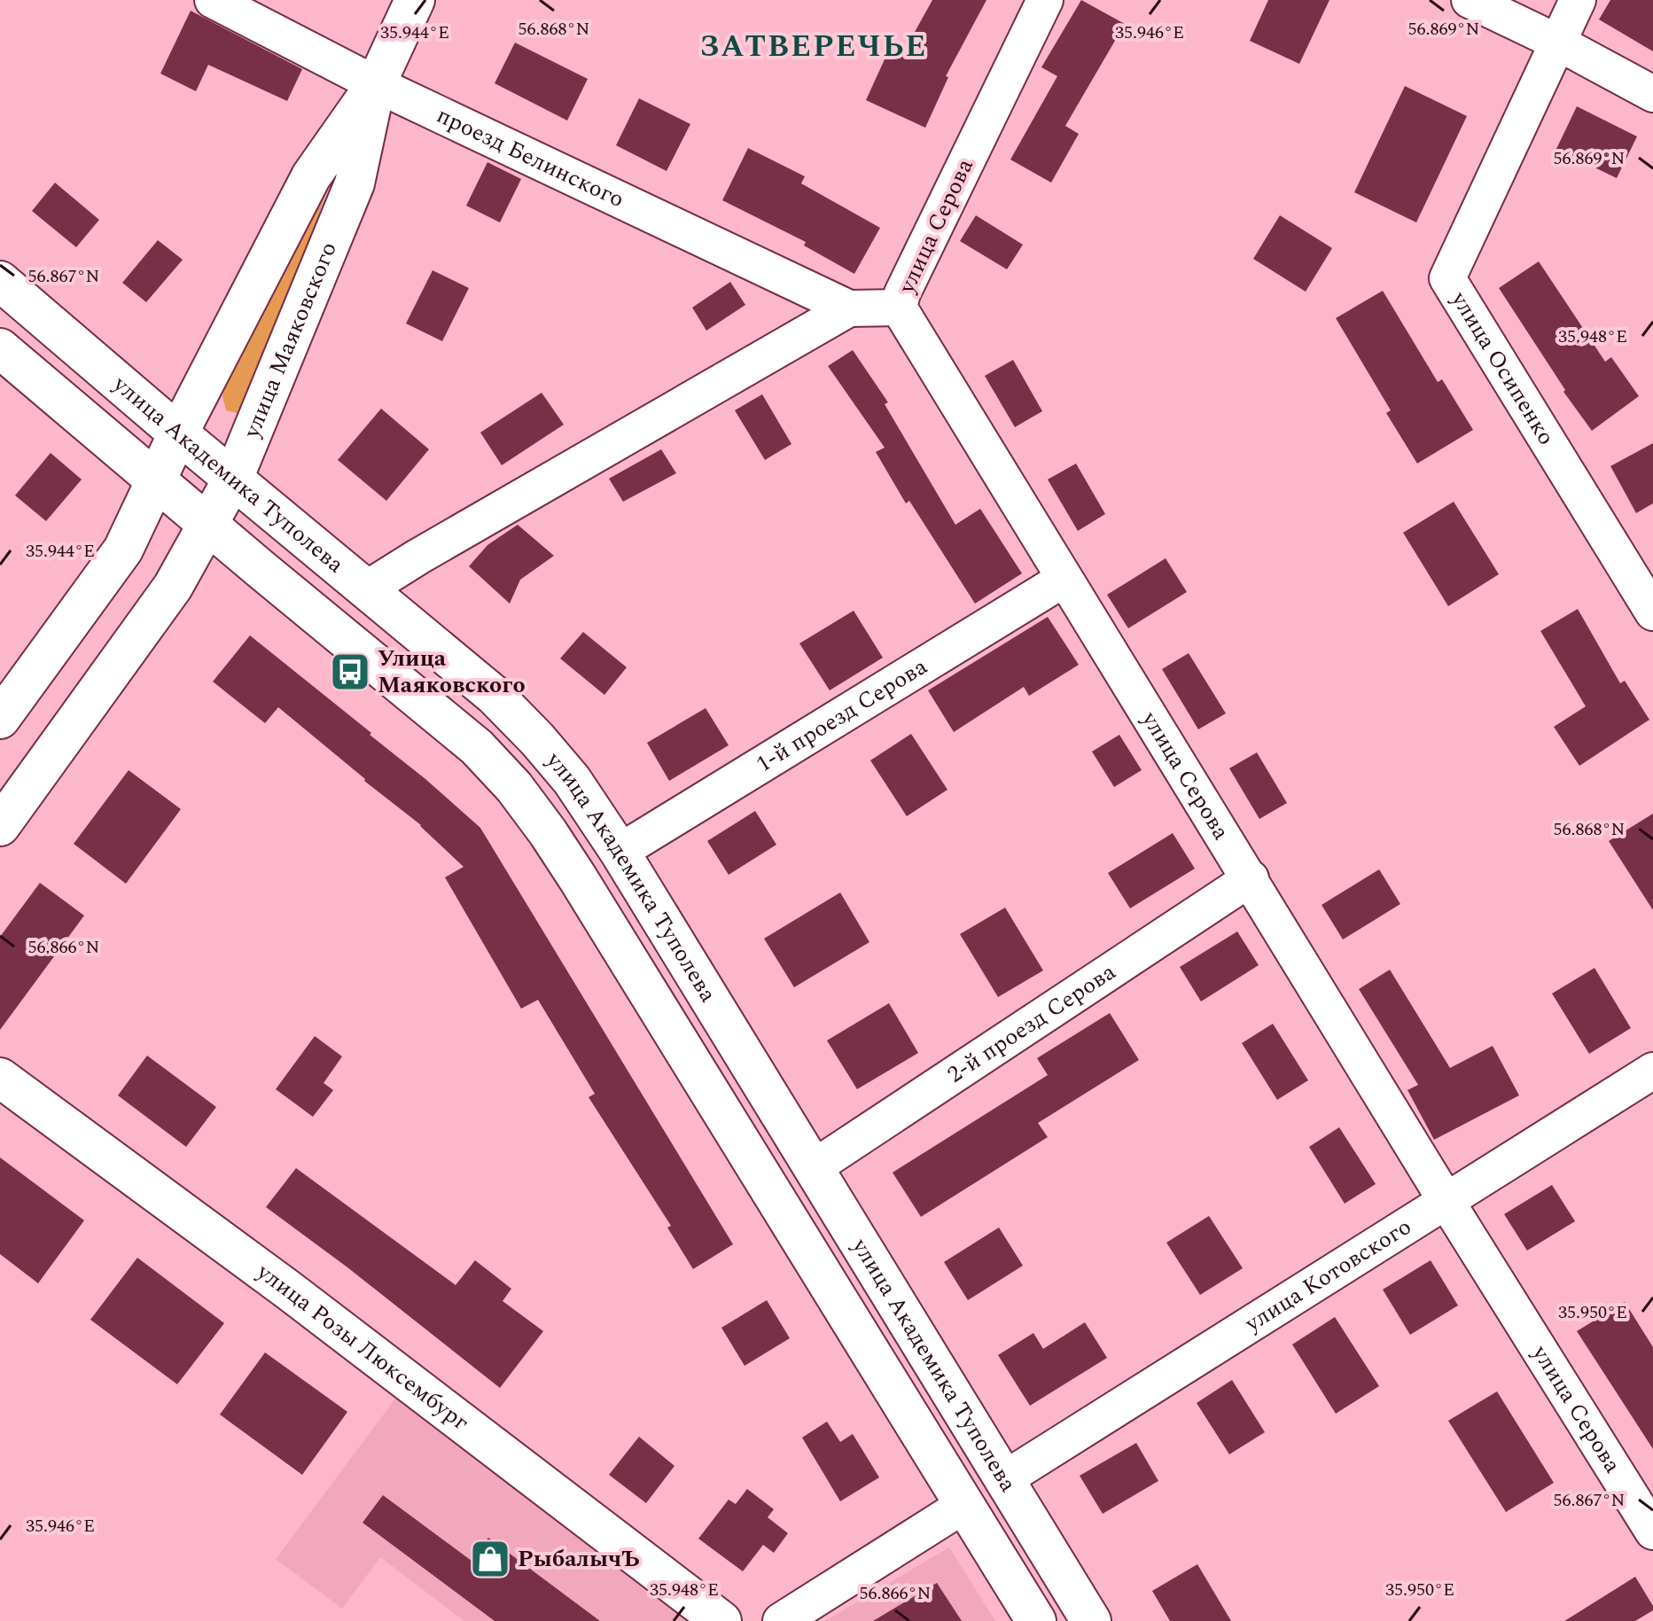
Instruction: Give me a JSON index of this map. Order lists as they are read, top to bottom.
{
  "streets": {
    "main road": ["улица Маяковского", "улица Академика Туполева", "улица Розы Люксембург"],
    "street": [
      "проезд Белинского",
      "улица Серова",
      "улица Осипенко",
      "1-й проезд Серова",
      "2-й проезд Серова",
      "улица Котовского"
    ]
  },
  "crossings": [
    ["проезд Белинского", "улица Серова"],
    ["проезд Белинского", "улица Маяковского"],
    ["проезд Белинского", "улица Академика Туполева"],
    ["улица Серова", "1-й проезд Серова"],
    ["улица Серова", "2-й проезд Серова"],
    ["улица Серова", "улица Котовского"],
    ["улица Маяковского", "улица Академика Туполева"],
    ["улица Академика Туполева", "1-й проезд Серова"],
    ["улица Академика Туполева", "2-й проезд Серова"],
    ["улица Академика Туполева", "улица Котовского"]
  ],
  "districts": ["ЗАТВЕРЕЧЬЕ"],
  "places": {
    "bus stop": ["Улица Маяковского"],
    "shop": ["РыбалычЪ"]
  },
  "coordinates": [
    "56.868°N",
    "56.869°N",
    "35.944°E",
    "35.946°E",
    "56.867°N",
    "35.948°E",
    "56.866°N",
    "35.950°E"
  ]
}
